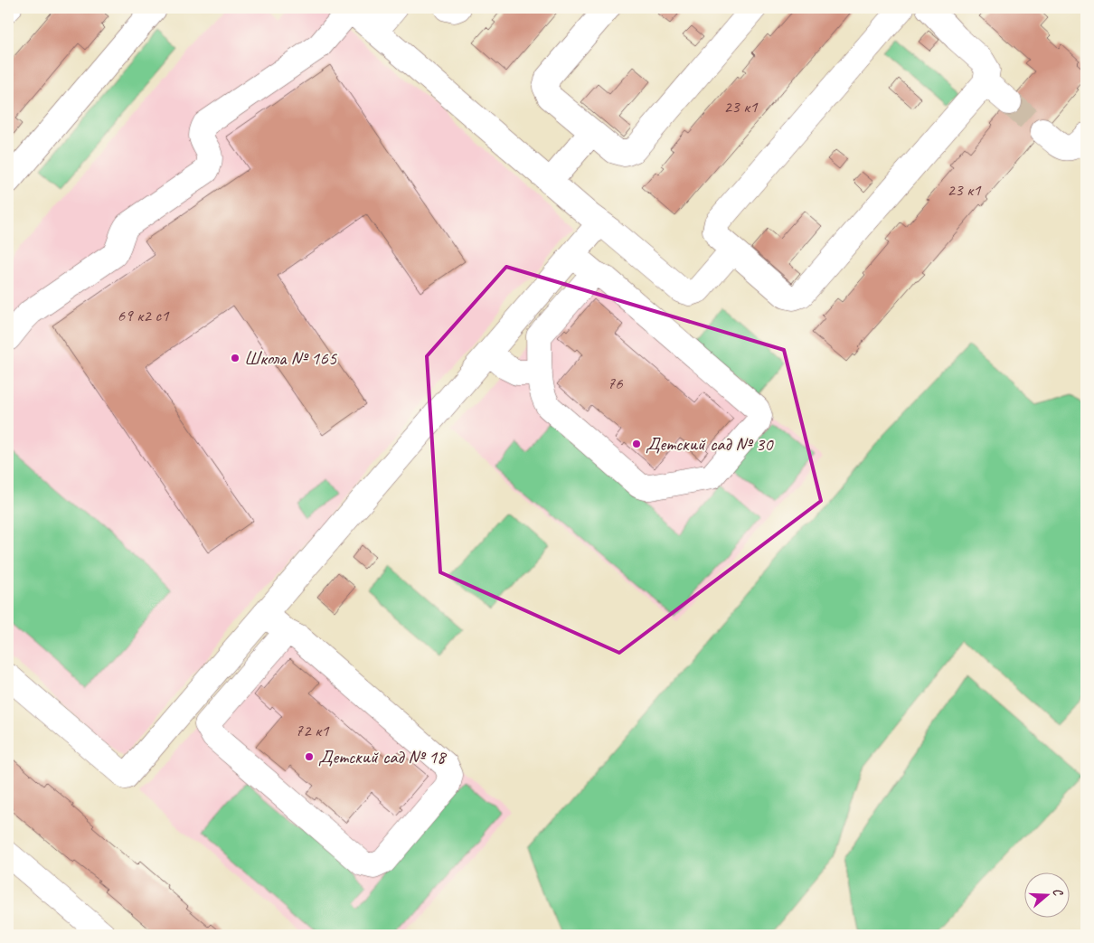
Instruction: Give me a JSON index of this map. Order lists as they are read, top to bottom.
{
  "places": ["Школа № 165", "Детский сад № 30", "Детский сад № 18"],
  "house_numbers": [
    "23 к1",
    "23 к1",
    "69 к2 с1",
    "76",
    "72 к1"
  ],
  "north": "right"
}
